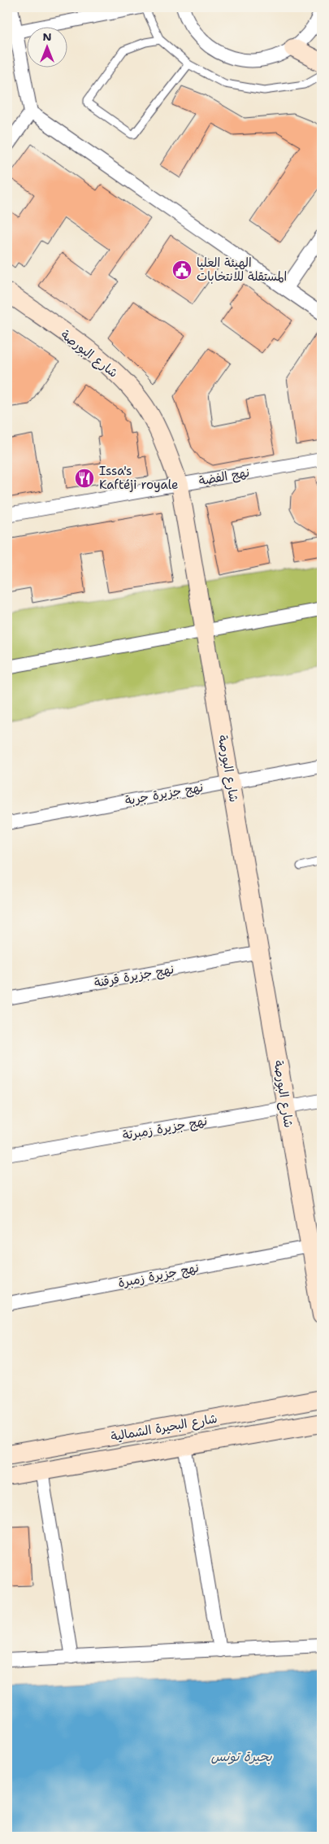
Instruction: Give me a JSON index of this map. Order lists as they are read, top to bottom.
{
  "streets": {
    "street": [
      "شارع البورصة",
      "نهج الفضة",
      "نهج جزيرة جربة",
      "نهج جزيرة قرقنة",
      "نهج جزيرة زمبرتة",
      "نهج جزيرة زمبرة",
      "شارع البحيرة الشمالية"
    ]
  },
  "crossings": [
    ["شارع البورصة", "نهج الفضة"],
    ["شارع البورصة", "نهج جزيرة جربة"],
    ["شارع البورصة", "نهج جزيرة قرقنة"],
    ["شارع البورصة", "نهج جزيرة زمبرتة"],
    ["شارع البورصة", "نهج جزيرة زمبرة"]
  ],
  "water": ["بحيرة تونس"],
  "places": {
    "public building": ["الهيئة العليا المستقلة للانتخابات"],
    "restaurant": ["Issa's Kaftéji royale"]
  },
  "north": "top"
}
